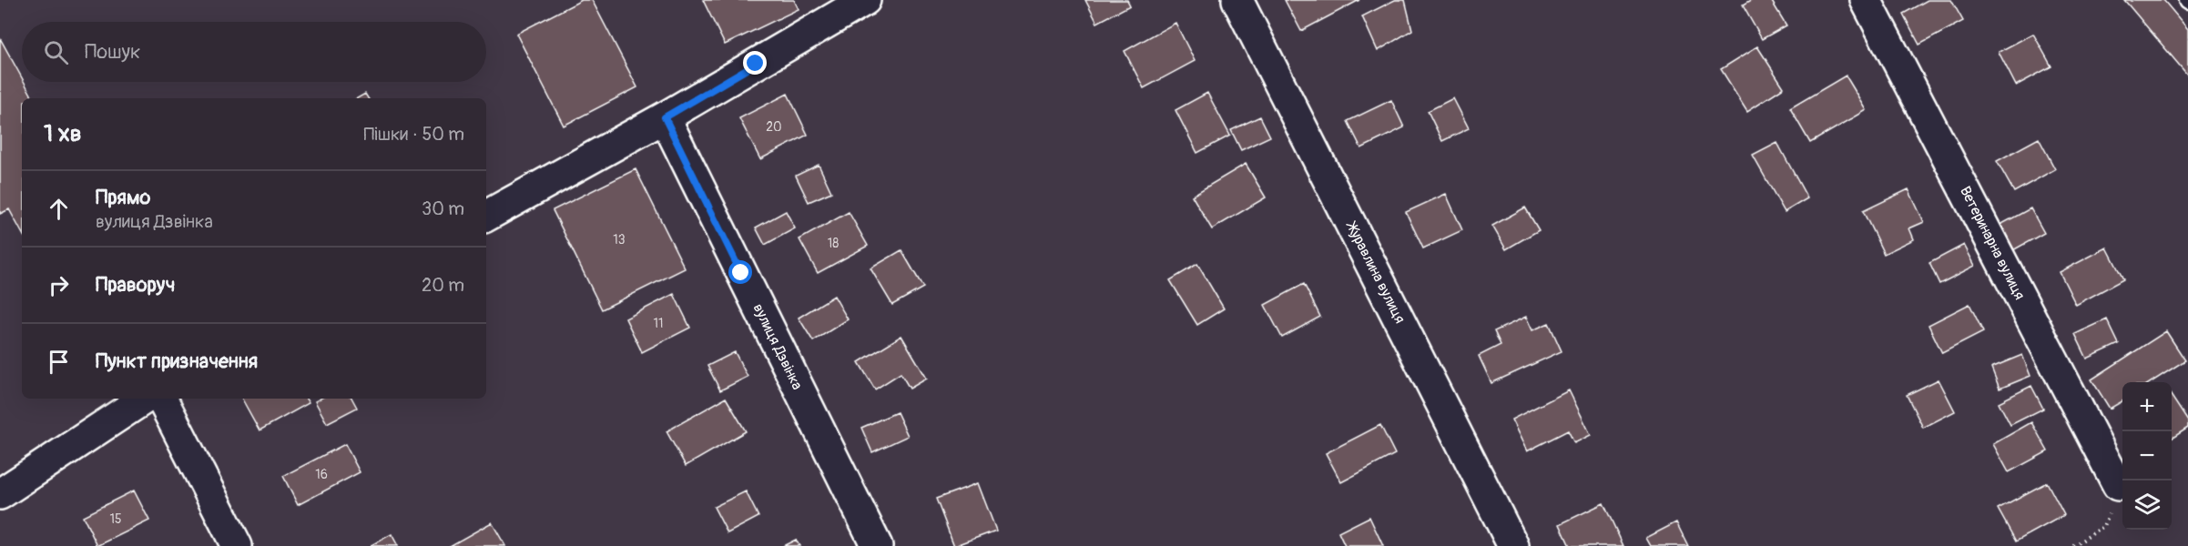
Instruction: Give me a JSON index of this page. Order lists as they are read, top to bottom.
{
  "streets": {
    "street": ["Ветеринарна вулиця", "Журавлина вулиця", "вулиця Дзвінка"]
  },
  "house_numbers": [
    "20",
    "13",
    "18",
    "11",
    "16",
    "15"
  ],
  "page": {
    "search": "Пошук",
    "heading": ["1 хв", "Пішки · 50 m"],
    "list": [
      ["Прямо", "вулиця Дзвінка", "30 m"],
      ["Праворуч", "20 m"],
      "Пункт призначення"
    ],
    "map_buttons": ["+", "−"]
  }
}
